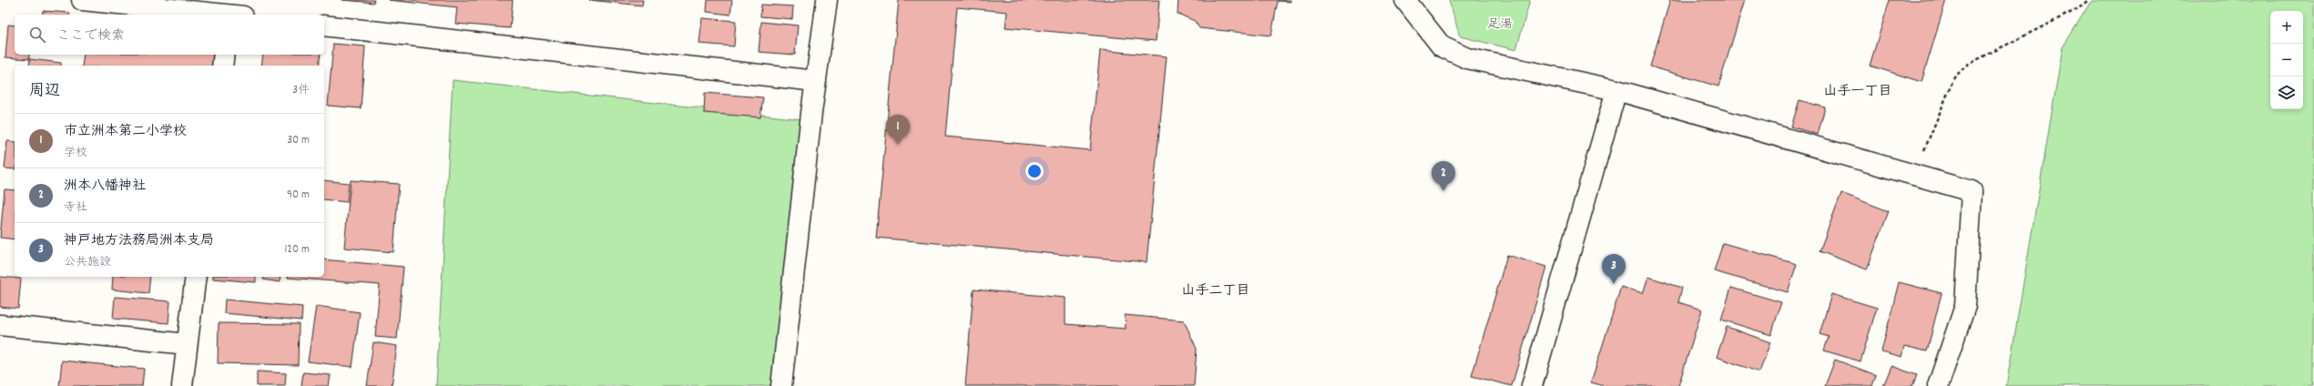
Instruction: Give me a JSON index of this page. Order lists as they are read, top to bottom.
{
  "districts": ["山手一丁目", "山手二丁目"],
  "parks": ["足湯"],
  "page": {
    "map_buttons": ["+", "−"],
    "search": "ここで検索",
    "heading": ["周辺", "3件"],
    "list": [
      {
        "mark": "1",
        "name": "市立洲本第二小学校",
        "note": "学校",
        "value": "30 m"
      },
      {
        "mark": "2",
        "name": "洲本八幡神社",
        "note": "寺社",
        "value": "90 m"
      },
      {
        "mark": "3",
        "name": "神戸地方法務局洲本支局",
        "note": "公共施設",
        "value": "120 m"
      }
    ],
    "pins": ["1", "2", "3"]
  }
}
